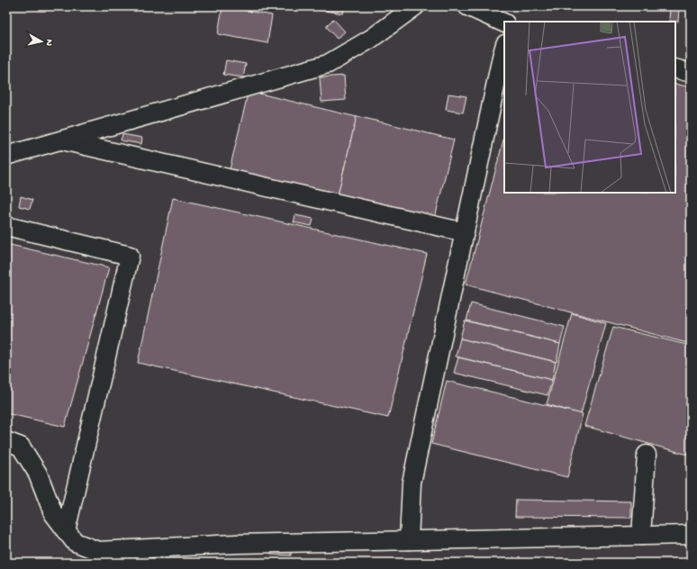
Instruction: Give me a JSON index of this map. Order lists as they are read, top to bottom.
{
  "north": "right"
}
